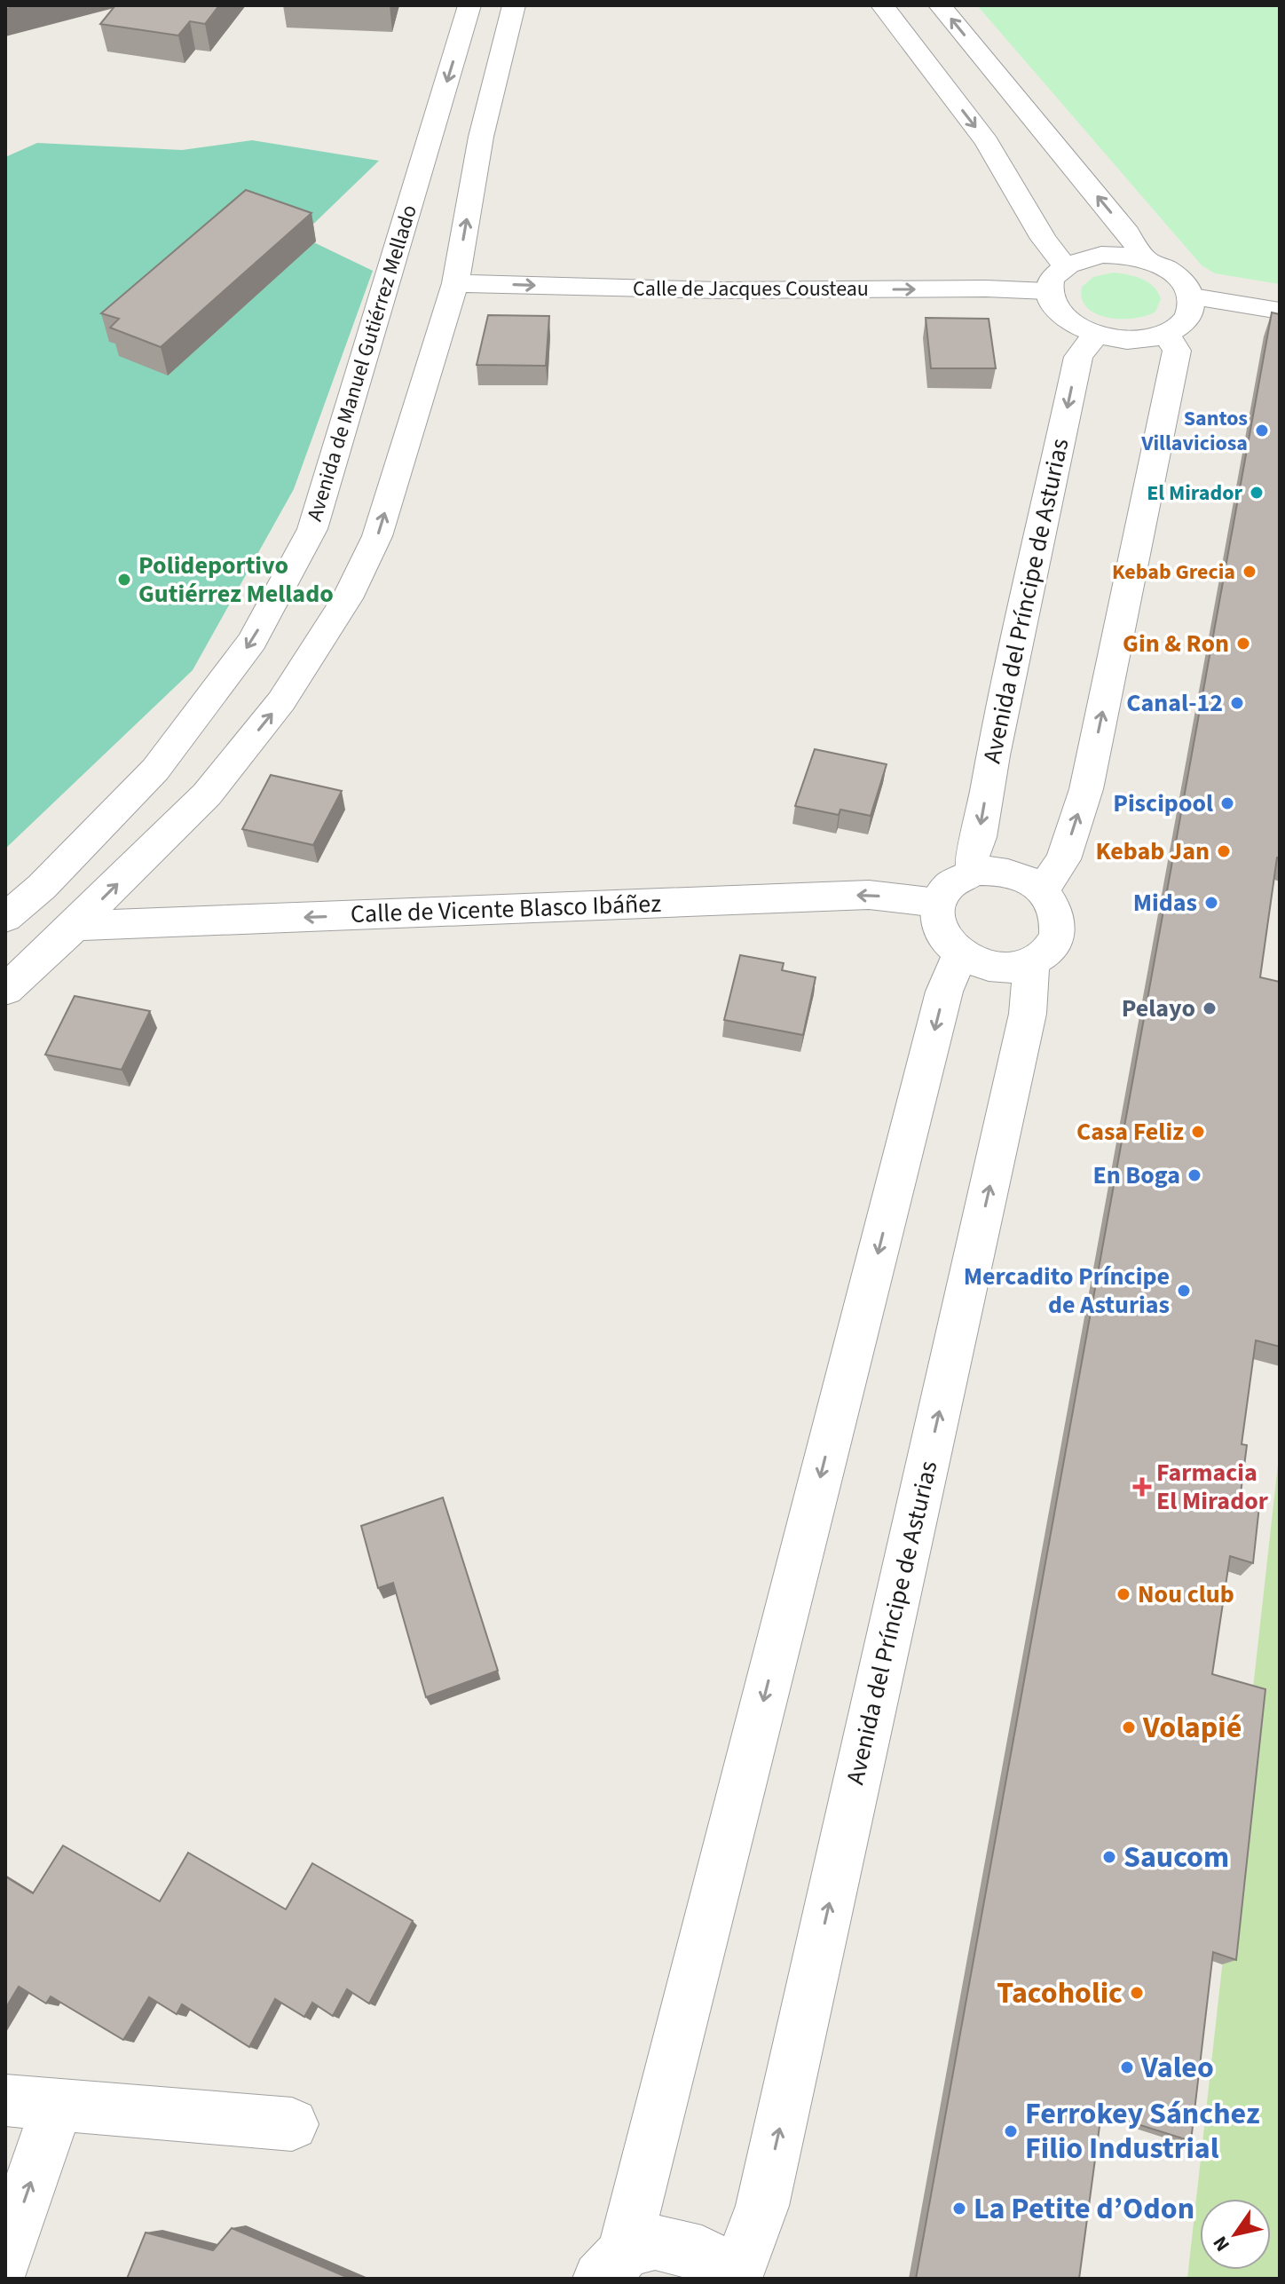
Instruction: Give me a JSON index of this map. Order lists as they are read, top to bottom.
{
  "streets": {
    "street": [
      "Calle de Jacques Cousteau",
      "Avenida de Manuel Gutiérrez Mellado",
      "Avenida del Príncipe de Asturias",
      "Calle de Vicente Blasco Ibáñez"
    ]
  },
  "crossings": [
    ["Calle de Jacques Cousteau", "Avenida del Príncipe de Asturias"],
    ["Avenida del Príncipe de Asturias", "Calle de Vicente Blasco Ibáñez"]
  ],
  "one_way": ["Calle de Jacques Cousteau", "Calle de Vicente Blasco Ibáñez"],
  "places": {
    "other": [
      "Santos Villaviciosa",
      "El Mirador",
      "Kebab Grecia",
      "Polideportivo Gutiérrez Mellado",
      "Gin & Ron",
      "Canal-12",
      "Piscipool",
      "Kebab Jan",
      "Midas",
      "Pelayo",
      "Casa Feliz",
      "En Boga",
      "Mercadito Príncipe de Asturias",
      "Nou club",
      "Volapié",
      "Saucom",
      "Tacoholic",
      "Valeo",
      "Ferrokey Sánchez Filio Industrial",
      "La Petite d’Odon"
    ],
    "health": ["Farmacia El Mirador"]
  },
  "north": "bottom left"
}
